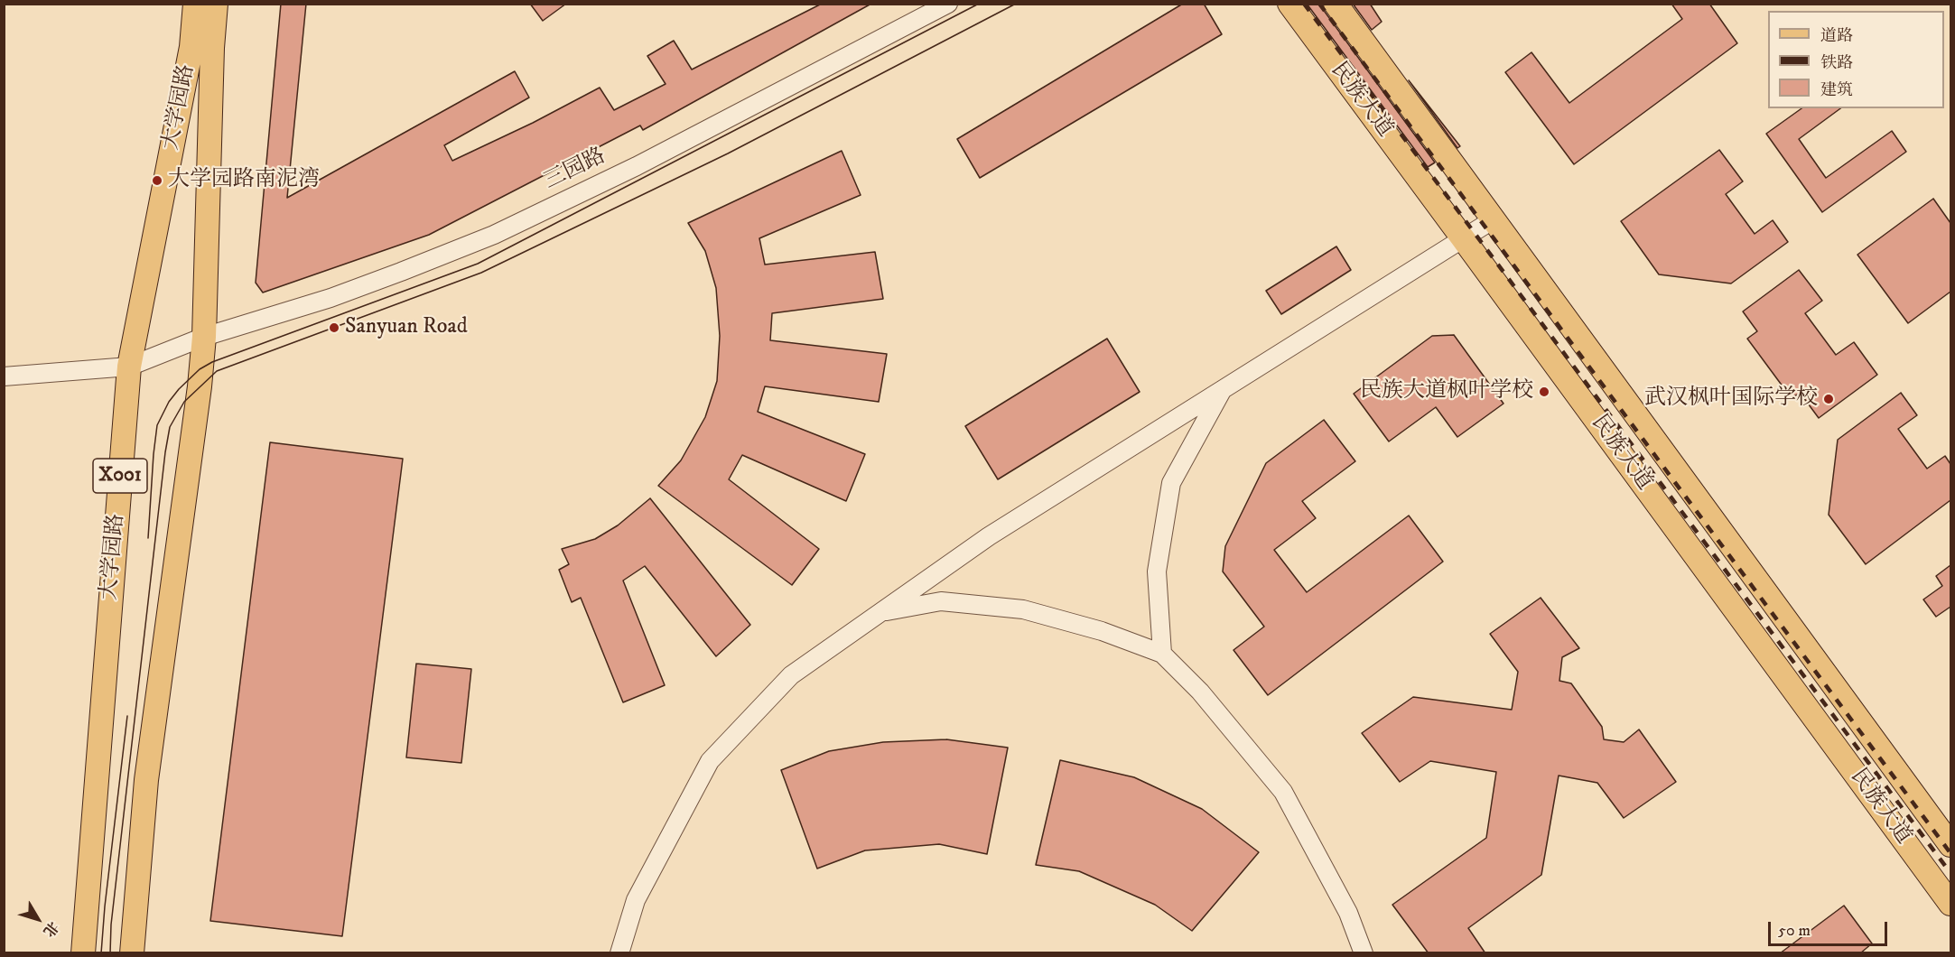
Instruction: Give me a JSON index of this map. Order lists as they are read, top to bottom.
{
  "streets": {
    "main road": ["民族大道", "大学园路", "X001"],
    "street": ["三园路"]
  },
  "crossings": [
    ["大学园路", "三园路"]
  ],
  "places": [
    "大学园路南泥湾",
    "Sanyuan Road",
    "民族大道枫叶学校",
    "武汉枫叶国际学校"
  ],
  "legend": ["道路", "铁路", "建筑"],
  "scale_bar": "50 m",
  "north": "bottom right"
}
